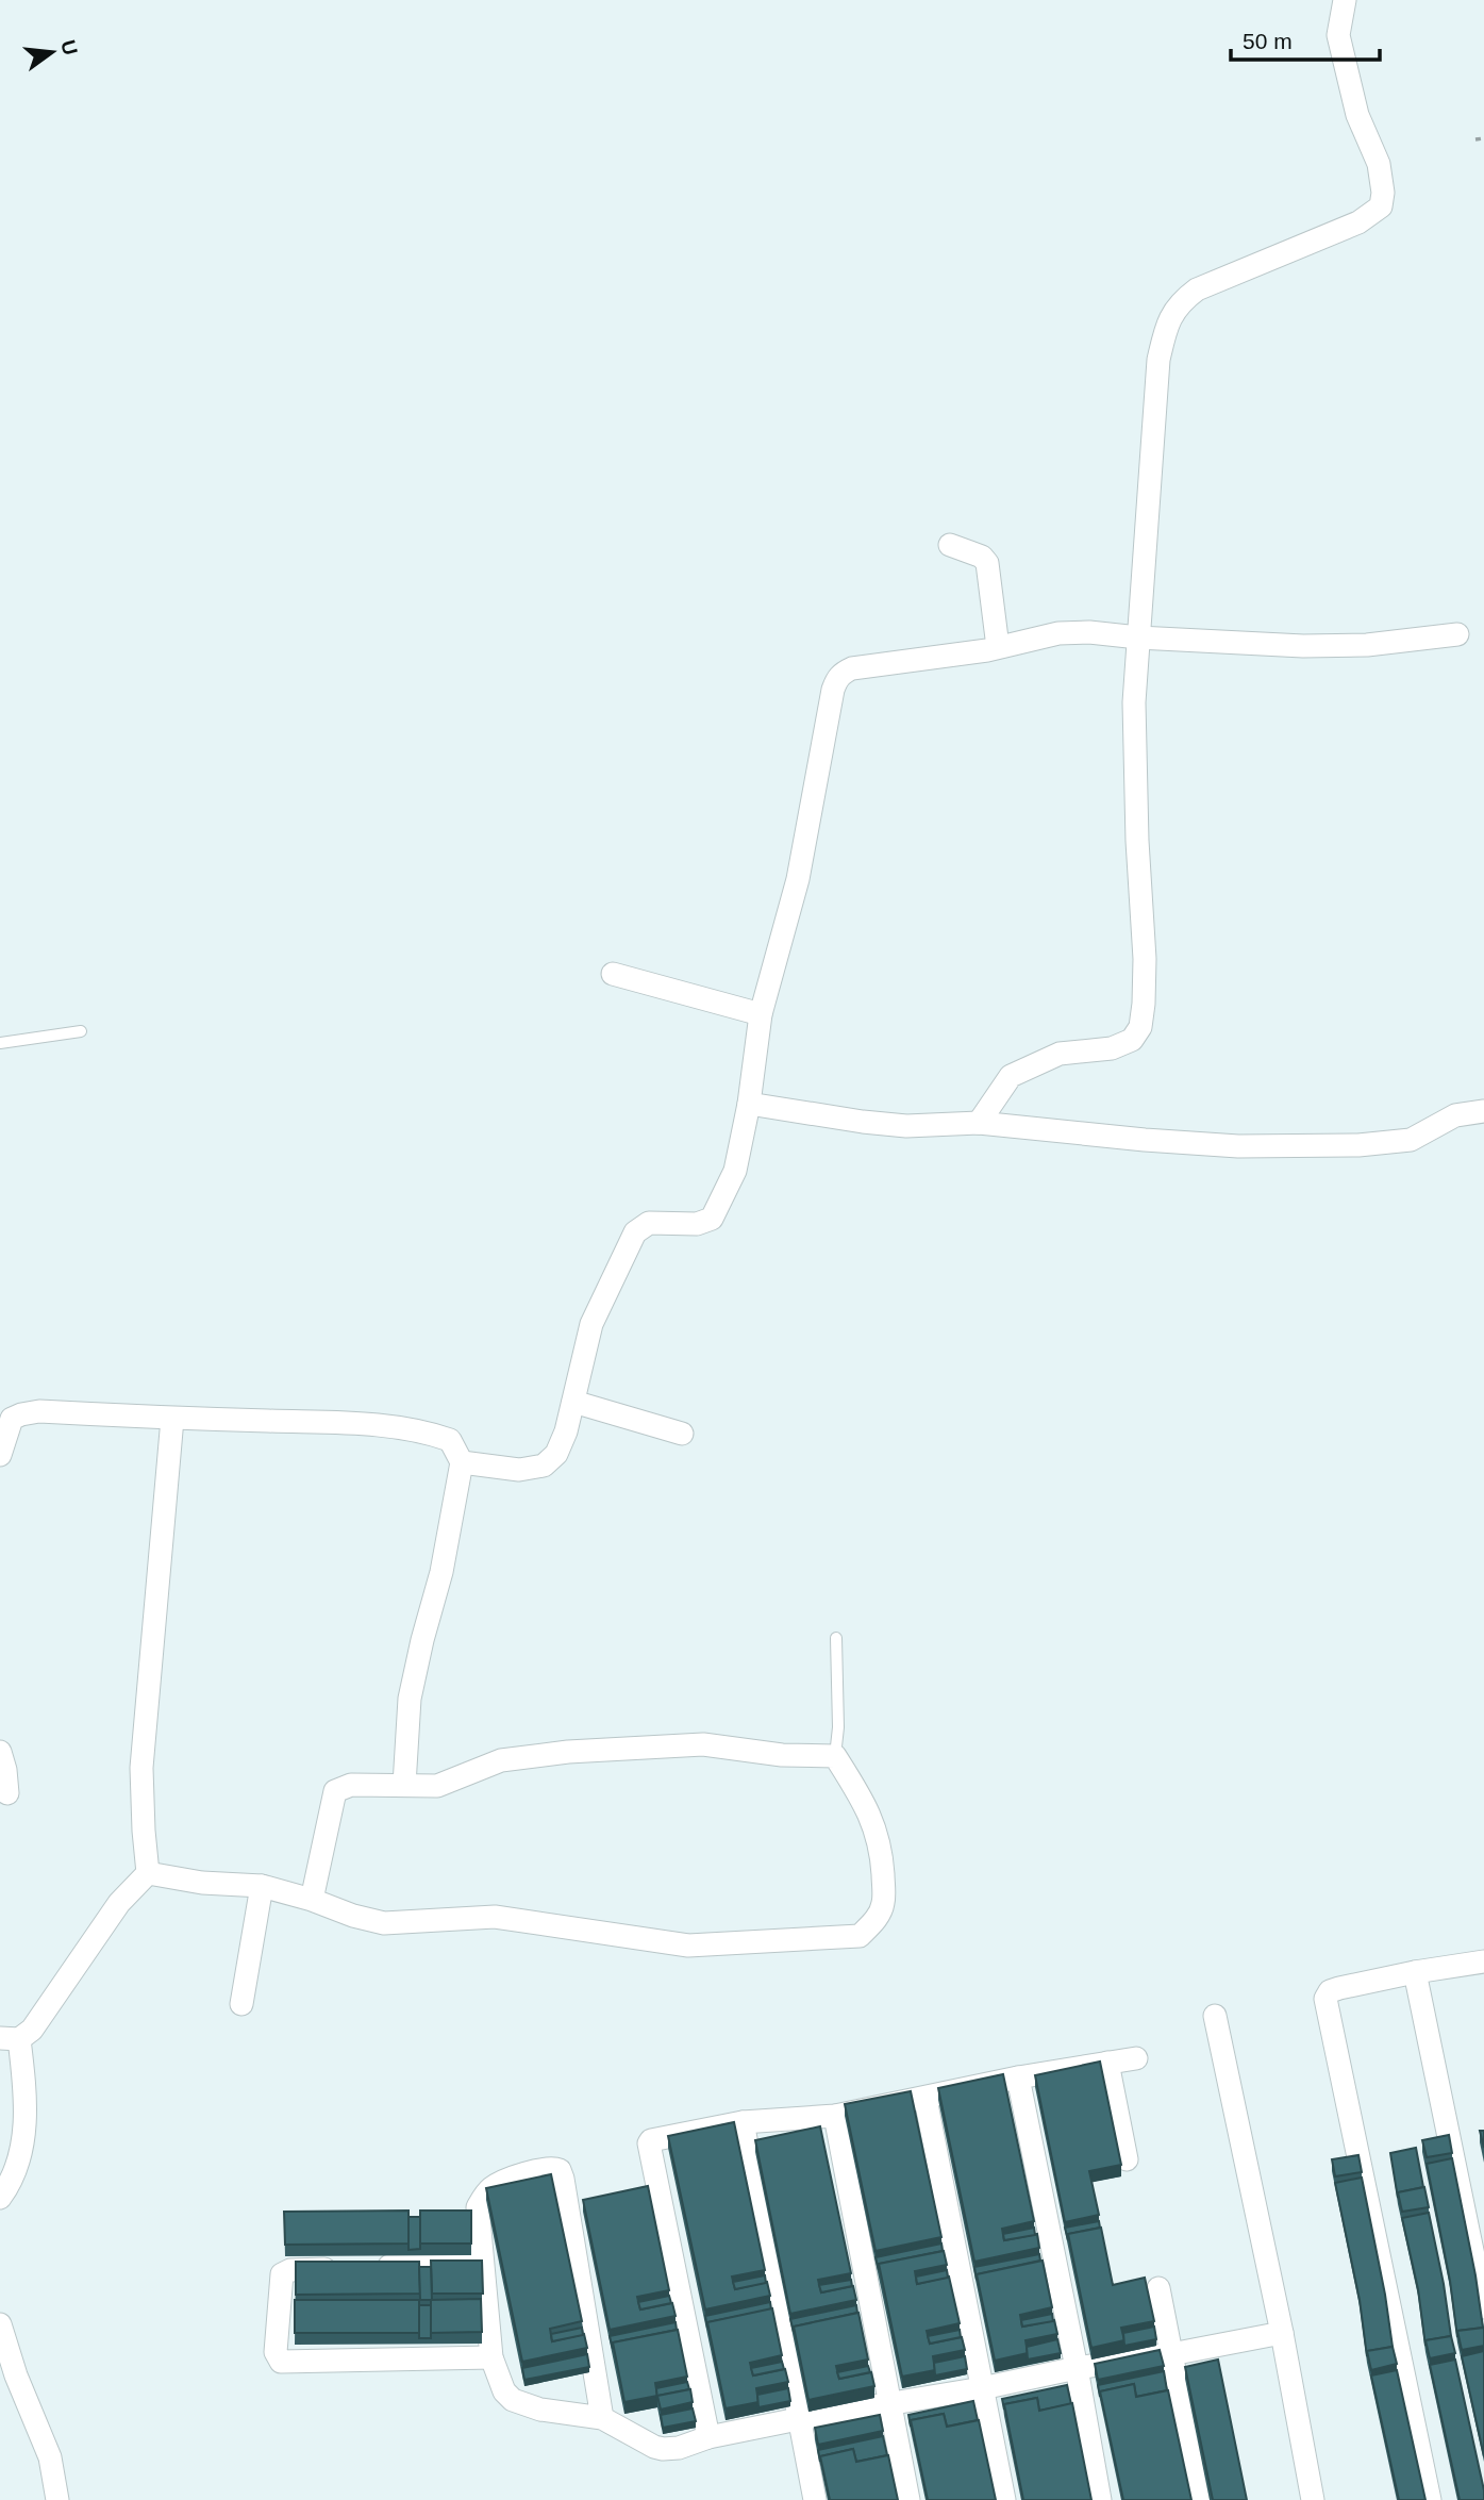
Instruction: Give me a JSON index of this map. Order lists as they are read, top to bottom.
{
  "scale_bar": "50 m",
  "north": "right"
}
